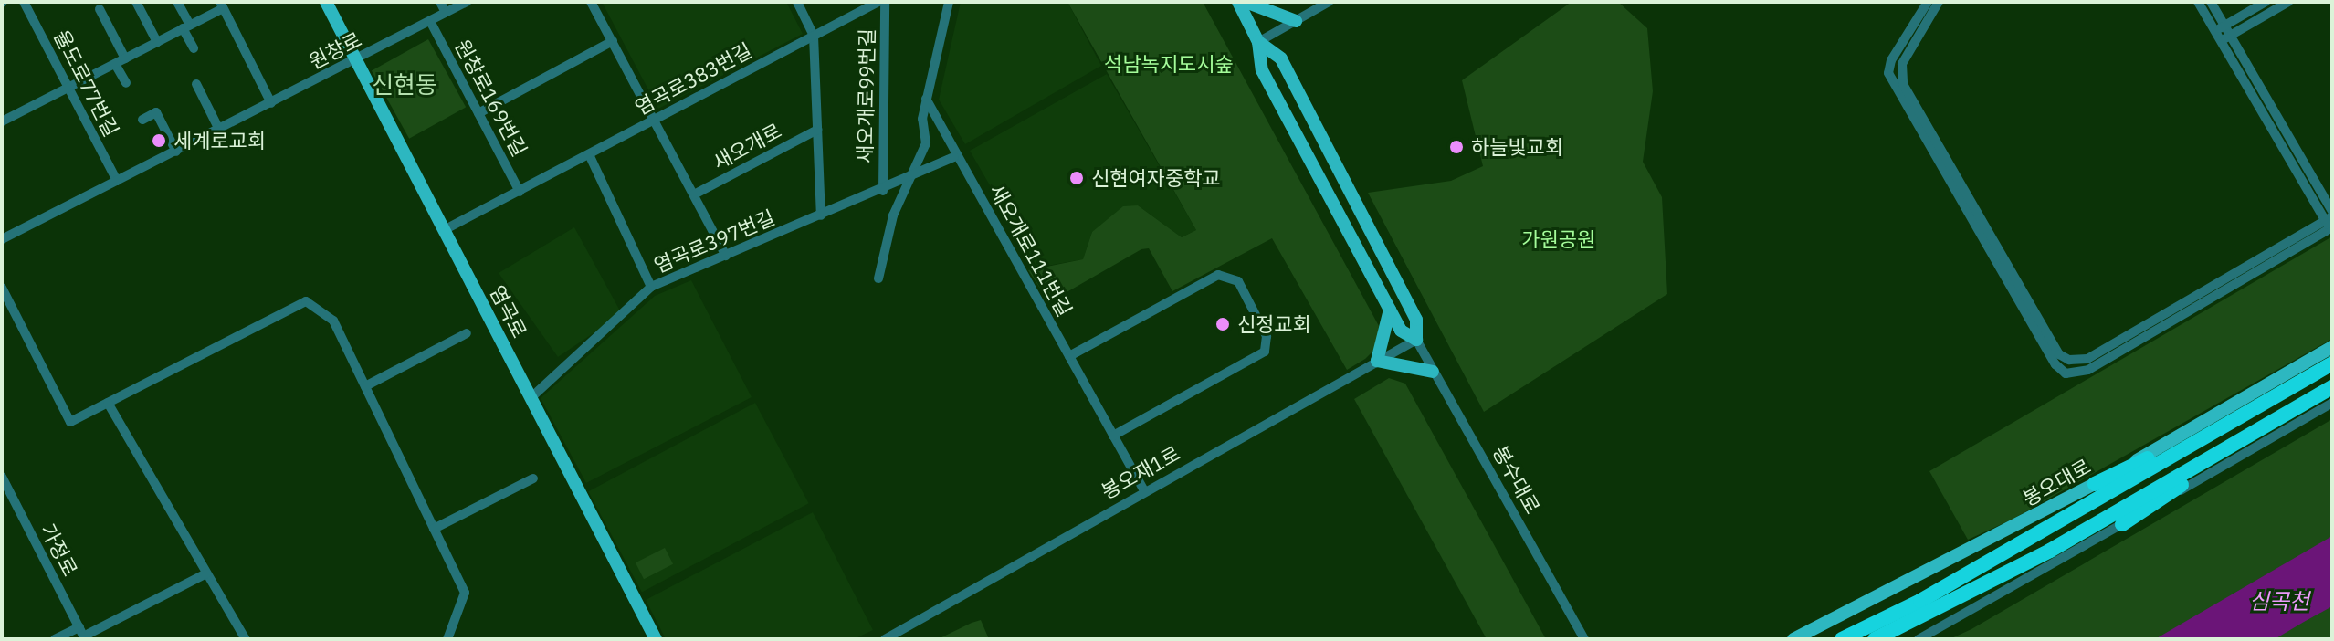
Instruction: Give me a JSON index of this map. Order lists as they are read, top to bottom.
{
  "streets": {
    "highway": ["봉오대로"],
    "main road": ["염곡로", "봉수대로"],
    "street": [
      "원창로",
      "염곡로383번길",
      "율도로77번길",
      "새오개로99번길",
      "원창로169번길",
      "새오개로",
      "염곡로397번길",
      "새오개로111번길",
      "봉오재1로",
      "가정로"
    ]
  },
  "crossings": [
    ["원창로", "율도로77번길"],
    ["원창로", "원창로169번길"],
    ["원창로", "염곡로"],
    ["염곡로383번길", "새오개로99번길"],
    ["염곡로383번길", "원창로169번길"],
    ["염곡로383번길", "염곡로"],
    ["염곡로397번길", "염곡로"],
    ["새오개로111번길", "봉오재1로"],
    ["봉오재1로", "봉수대로"]
  ],
  "districts": ["신현동"],
  "water": ["심곡천"],
  "parks": ["석남녹지도시숲", "가원공원"],
  "places": [
    "세계로교회",
    "하늘빛교회",
    "신현여자중학교",
    "신정교회"
  ]
}
